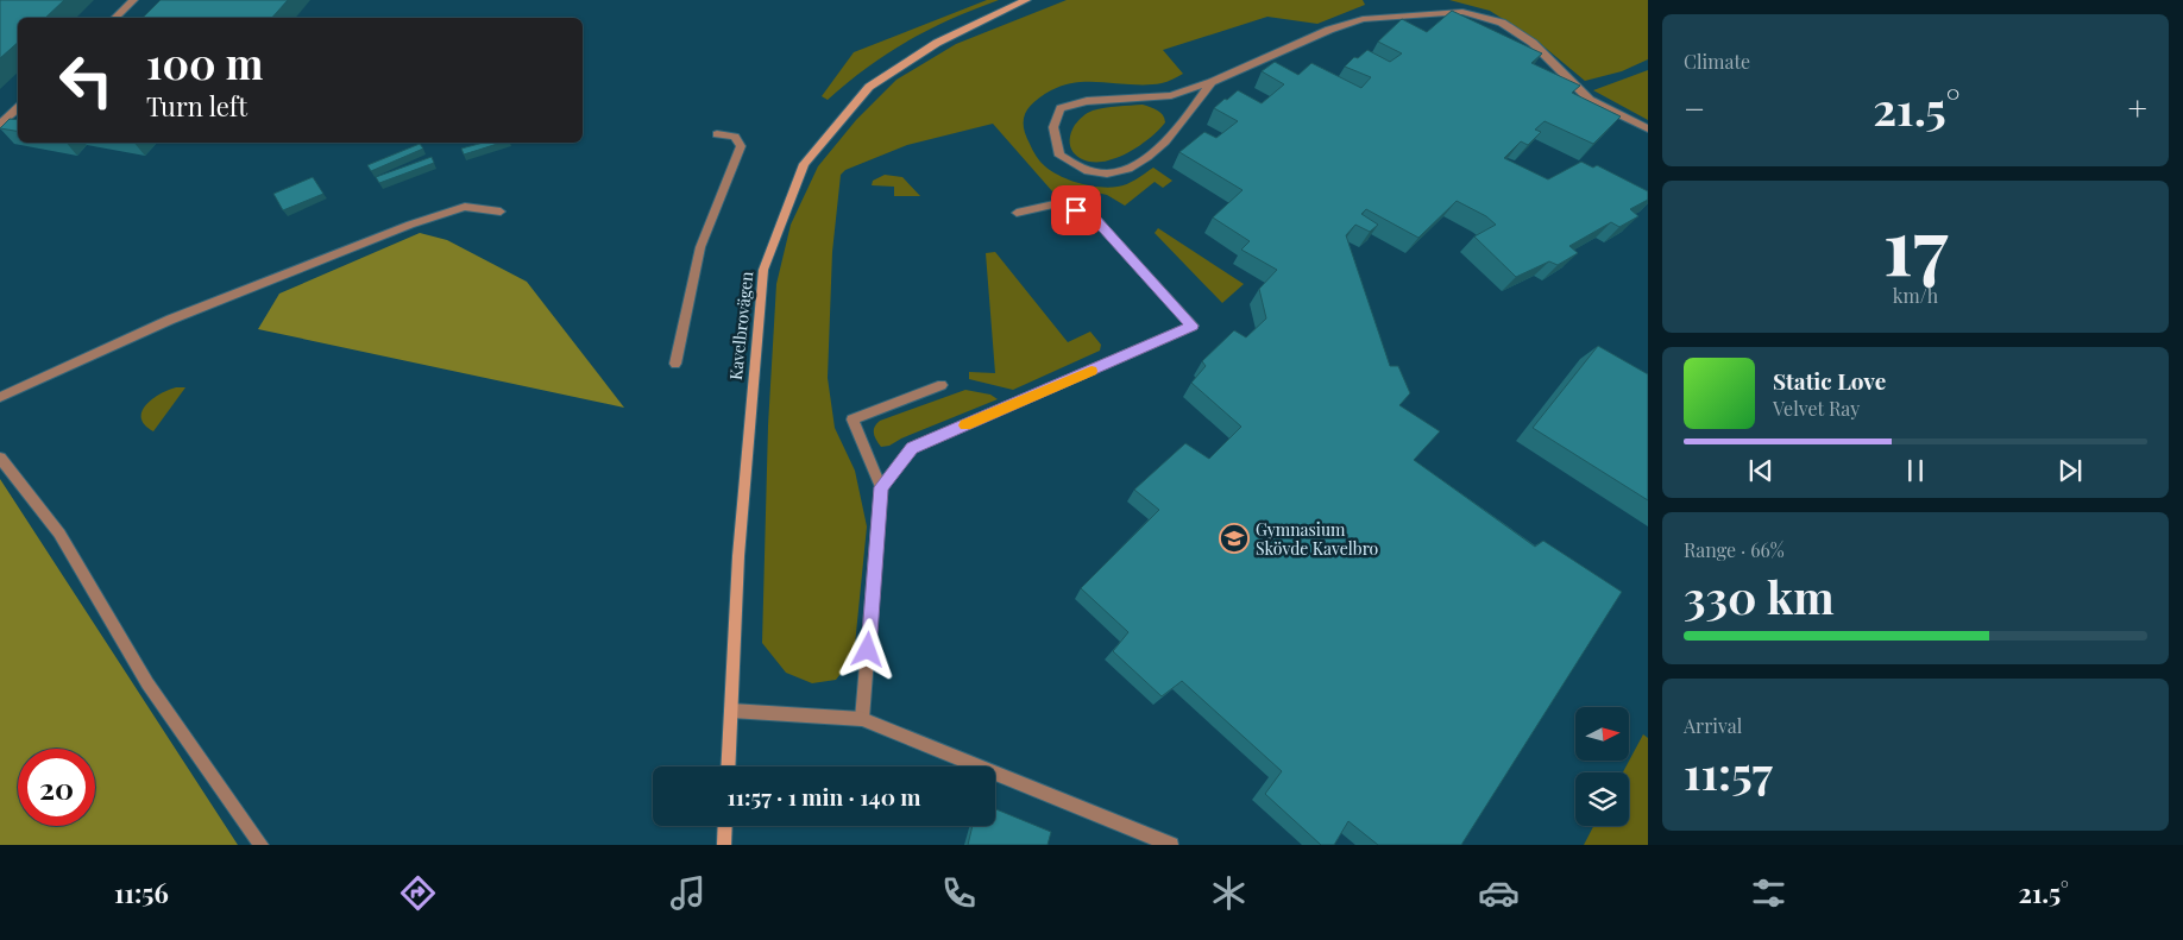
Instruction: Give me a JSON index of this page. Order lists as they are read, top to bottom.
{
  "streets": {
    "main road": ["Kavelbrovägen"]
  },
  "places": {
    "school or university": ["Gymnasium Skövde Kavelbro"]
  },
  "north": "right",
  "page": {
    "tile": [
      "Climate",
      ["17", "km/h"],
      ["Range · 66%", "330 km"],
      ["Arrival", "11:57"]
    ],
    "turn": ["100 m", "Turn left"],
    "heat": ["−", "21.5°", "+"],
    "song": ["Static Love", "Velvet Ray"],
    "limit": "20",
    "trip": "11:57 · 1 min · 140 m",
    "tabs": ["11:56", "21.5°"]
  }
}
